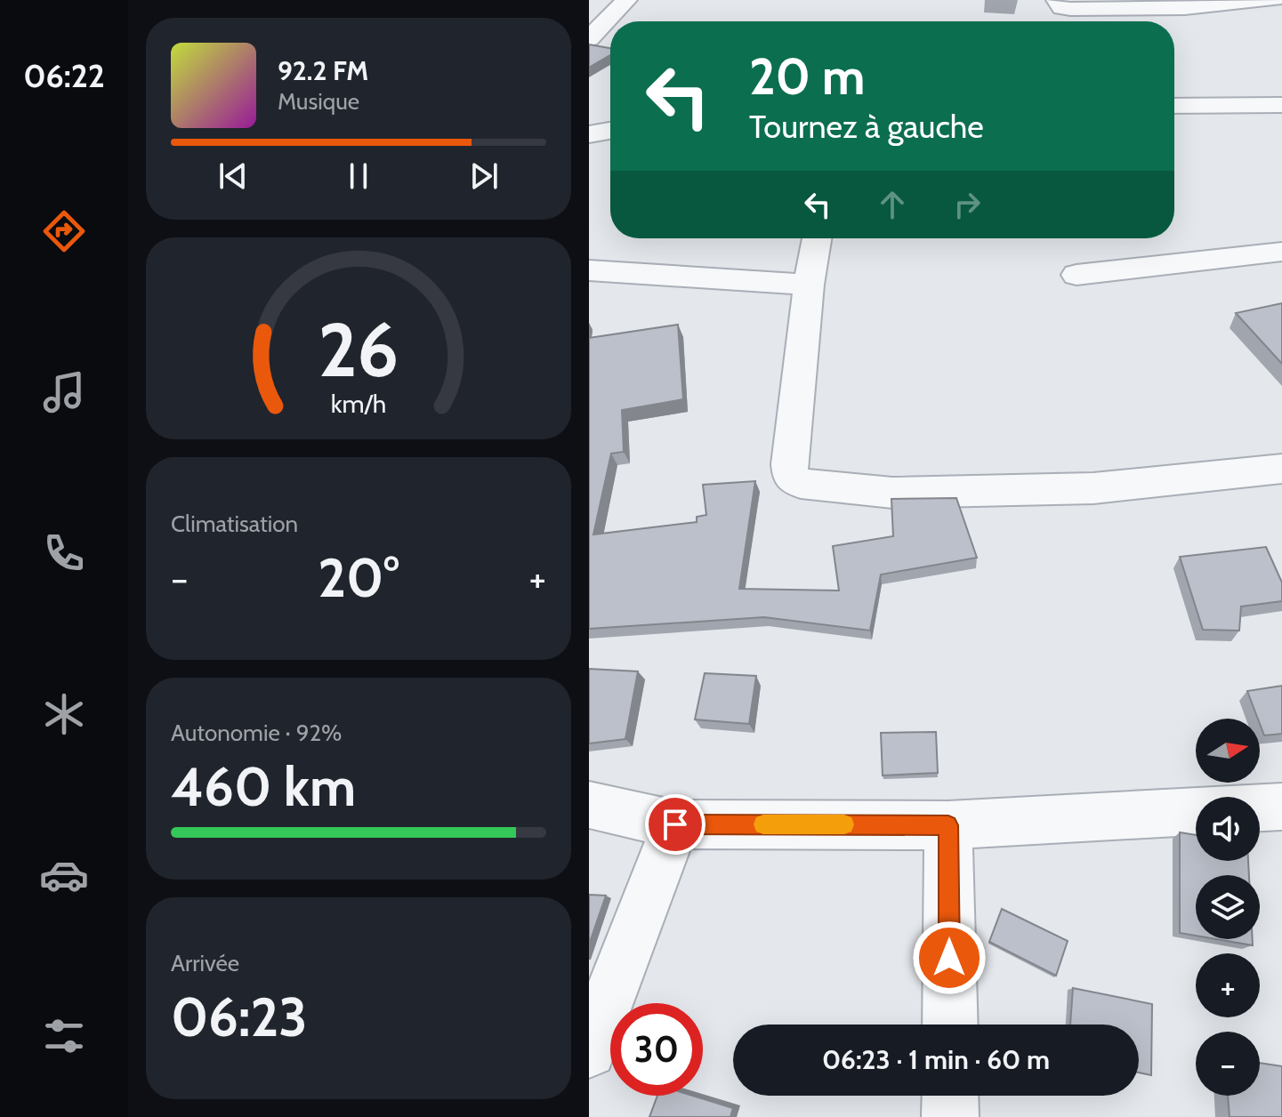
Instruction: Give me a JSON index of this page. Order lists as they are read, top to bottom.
{
  "north": "right",
  "page": {
    "tabs": "06:22",
    "turn": ["20 m", "Tournez à gauche"],
    "song": ["92.2 FM", "Musique"],
    "tile": [
      "Climatisation",
      ["Autonomie · 92%", "460 km"],
      ["Arrivée", "06:23"]
    ],
    "heat": ["−", "20°", "+"],
    "map_buttons": ["+", "−"],
    "limit": "30",
    "trip": "06:23 · 1 min · 60 m",
    "gauge": ["26", "km/h"]
  }
}
